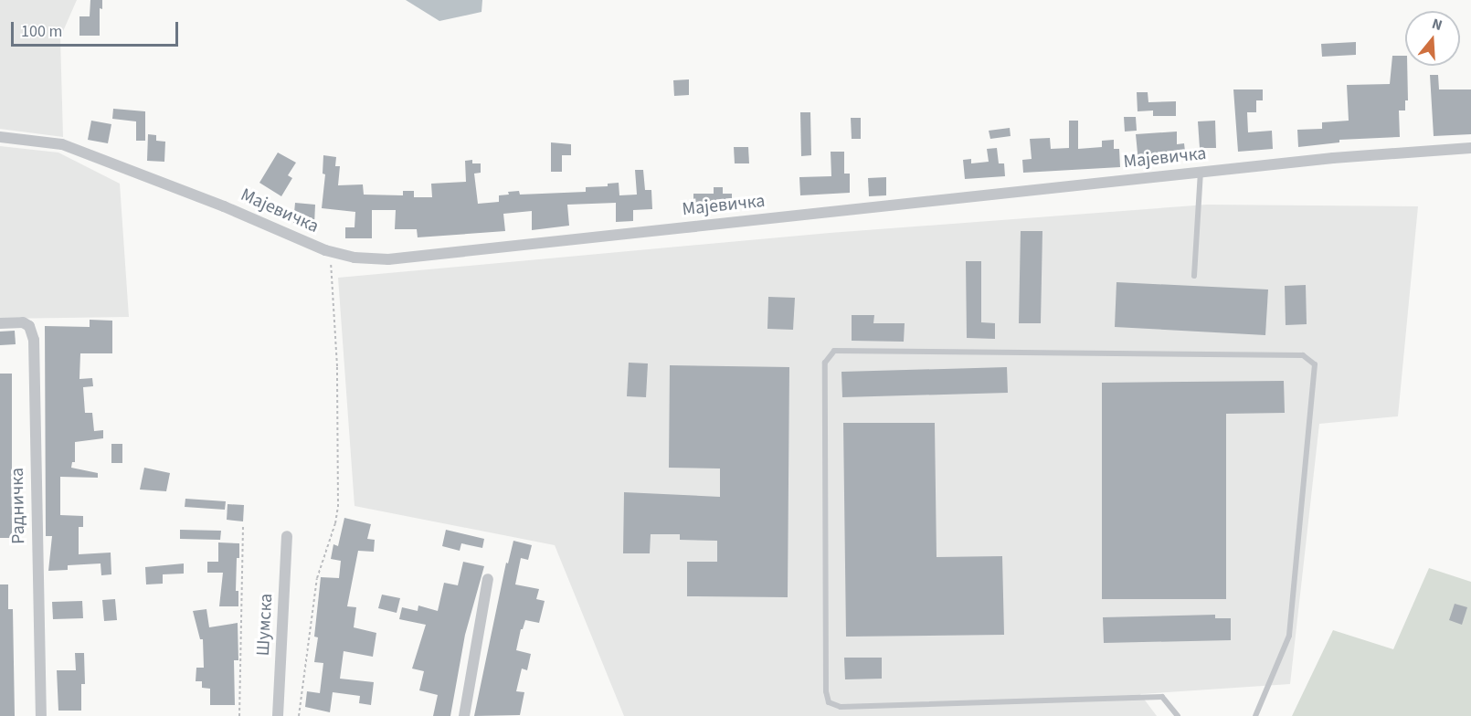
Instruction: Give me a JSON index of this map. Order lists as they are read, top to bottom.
{
  "streets": {
    "street": ["Мајевичка", "Радничка", "Шумска"]
  },
  "scale_bar": "100 m",
  "north": "top"
}
